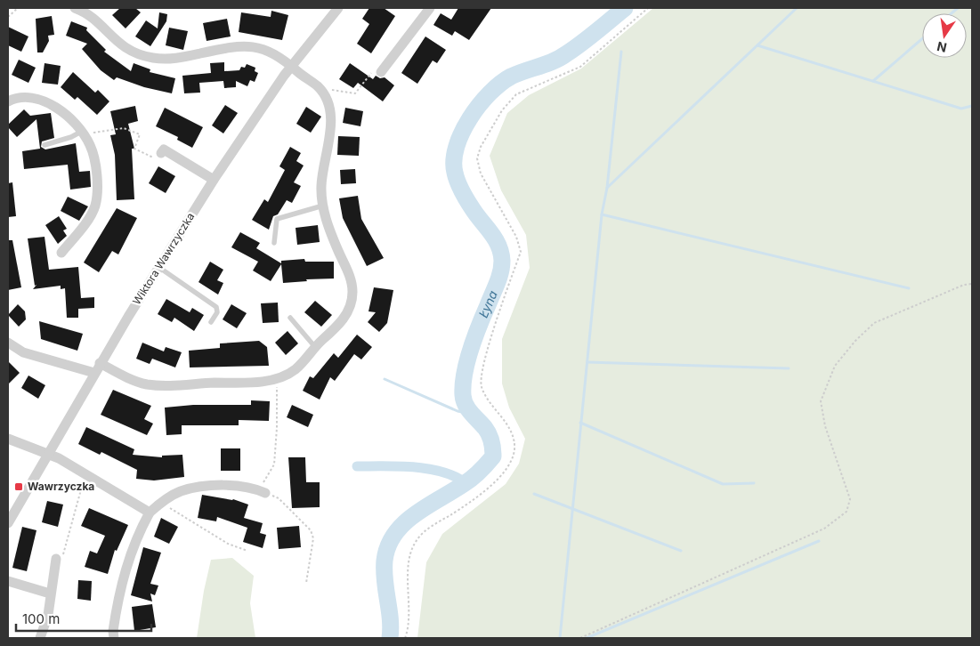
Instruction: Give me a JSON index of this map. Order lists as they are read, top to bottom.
{
  "streets": {
    "street": ["Wiktora Wawrzyczka"]
  },
  "water": ["Łyna"],
  "places": {
    "transit": ["Wawrzyczka"]
  },
  "scale_bar": "100 m",
  "north": "bottom"
}
